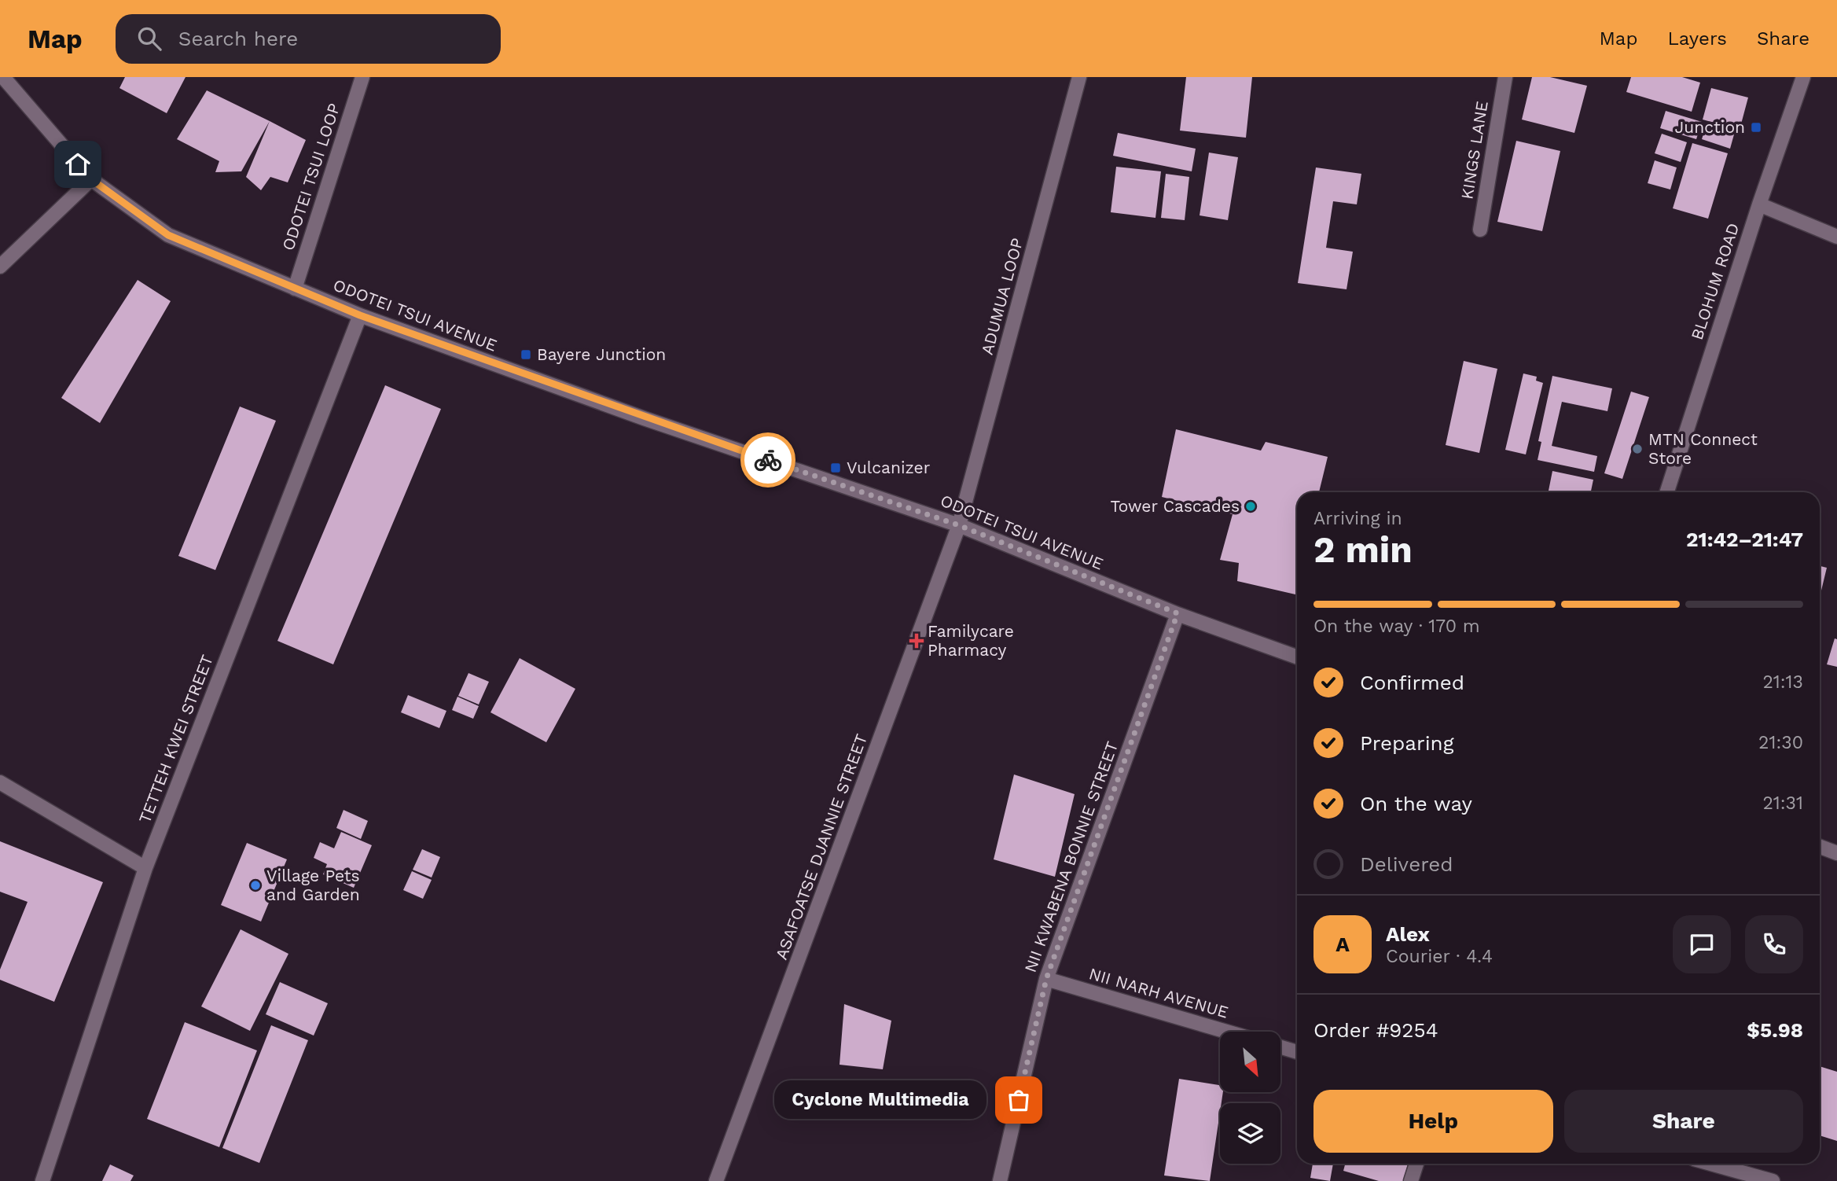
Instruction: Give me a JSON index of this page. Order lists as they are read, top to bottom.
{
  "streets": {
    "street": [
      "KINGS LANE",
      "ODOTEI TSUI LOOP",
      "BLOHUM ROAD",
      "ADUMUA LOOP",
      "ODOTEI TSUI AVENUE",
      "TETTEH KWEI STREET",
      "ASAFOATSE DJANNIE STREET",
      "NII KWABENA BONNIE STREET",
      "NII NARH AVENUE"
    ]
  },
  "crossings": [
    ["ODOTEI TSUI LOOP", "ODOTEI TSUI AVENUE"],
    ["ADUMUA LOOP", "ODOTEI TSUI AVENUE"],
    ["ADUMUA LOOP", "ASAFOATSE DJANNIE STREET"],
    ["ODOTEI TSUI AVENUE", "TETTEH KWEI STREET"],
    ["ODOTEI TSUI AVENUE", "ASAFOATSE DJANNIE STREET"],
    ["ODOTEI TSUI AVENUE", "NII KWABENA BONNIE STREET"],
    ["NII KWABENA BONNIE STREET", "NII NARH AVENUE"]
  ],
  "places": {
    "transit": ["Junction", "Bayere Junction", "Vulcanizer"],
    "other": [
      "MTN Connect Store",
      "Tower Cascades",
      "Village Pets and Garden",
      "Cyclone Multimedia"
    ],
    "health": ["Familycare Pharmacy"]
  },
  "north": "bottom right",
  "page": {
    "header": "Map",
    "search": "Search here",
    "nav": ["Map", "Layers", "Share"],
    "heading": ["2 min", "Arriving in", "21:42–21:47"],
    "panel": [
      "Alex",
      "Courier · 4.4",
      "Order #9254",
      "$5.98"
    ],
    "bar": "On the way · 170 m",
    "list": [
      ["Confirmed", "21:13"],
      ["Preparing", "21:30"],
      ["On the way", "21:31"],
      "Delivered"
    ],
    "round": "A",
    "buttons": ["Help", "Share"],
    "bubble": "Cyclone Multimedia"
  }
}
